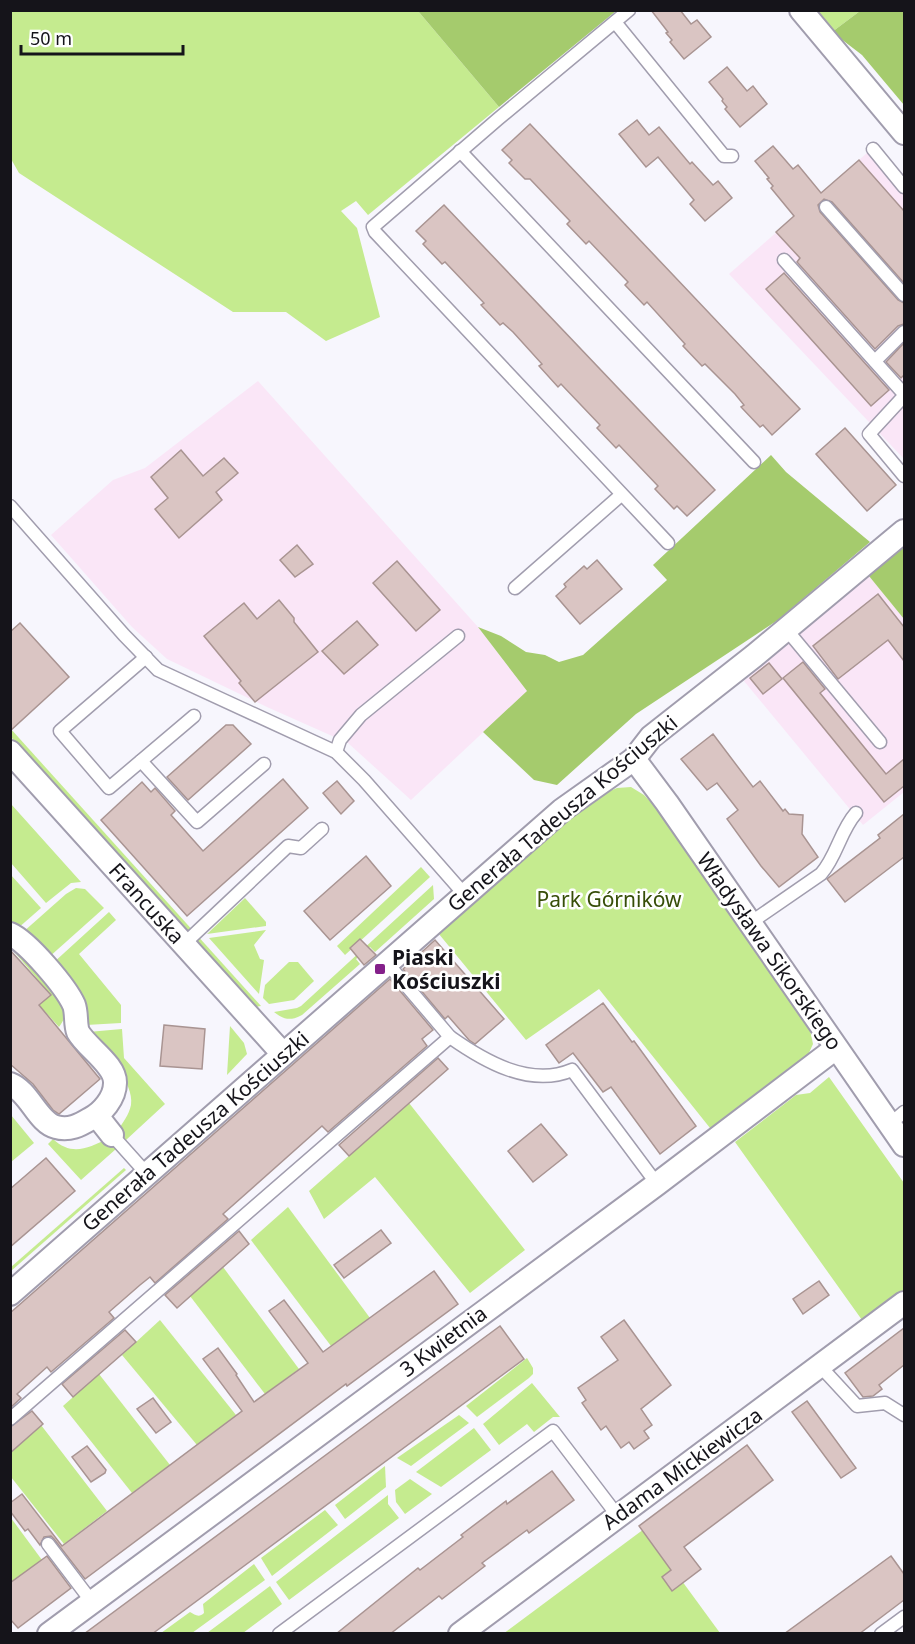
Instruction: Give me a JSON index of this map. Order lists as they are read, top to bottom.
{
  "streets": {
    "street": [
      "Generała Tadeusza Kościuszki",
      "Francuska",
      "Władysława Sikorskiego",
      "3 Kwietnia",
      "Adama Mickiewicza"
    ]
  },
  "crossings": [
    ["Generała Tadeusza Kościuszki", "Francuska"],
    ["Generała Tadeusza Kościuszki", "Władysława Sikorskiego"],
    ["Władysława Sikorskiego", "3 Kwietnia"]
  ],
  "parks": ["Park Górników"],
  "places": {
    "transit": ["Piaski Kościuszki"]
  },
  "scale_bar": "50 m"
}
